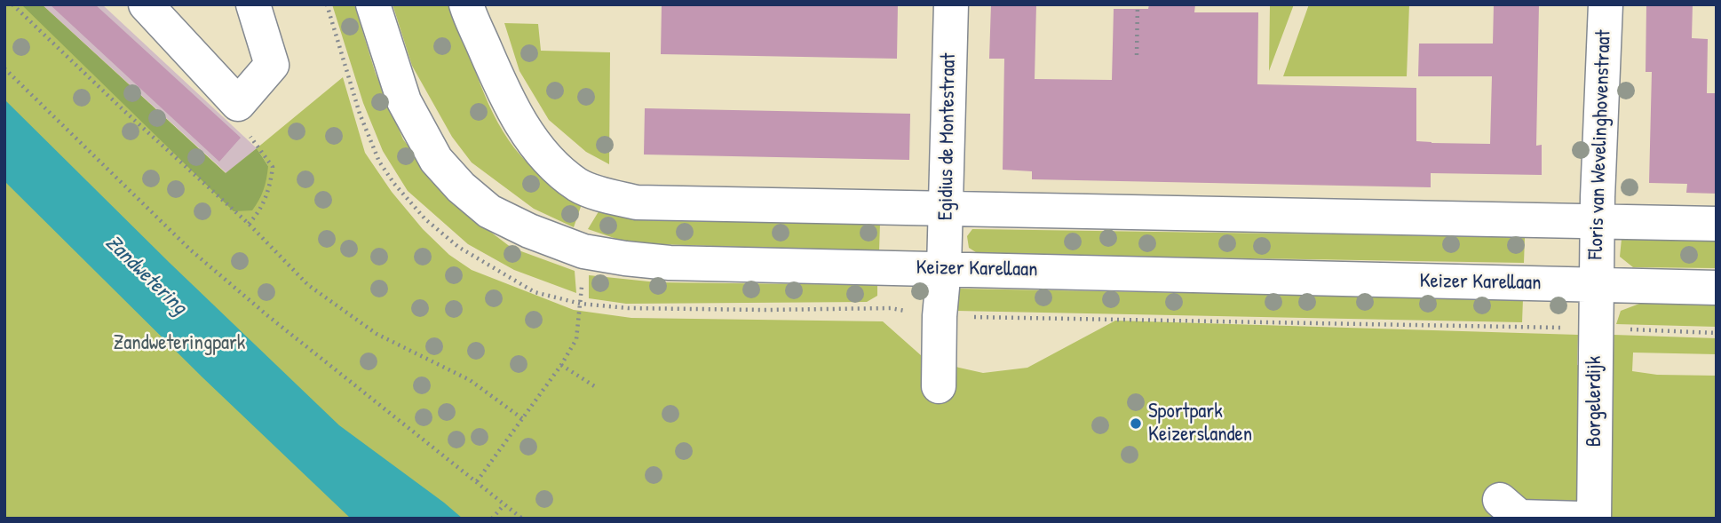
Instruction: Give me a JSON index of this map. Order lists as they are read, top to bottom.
{
  "streets": {
    "street": [
      "Egidius de Montestraat",
      "Floris van Wevelinghovenstraat",
      "Keizer Karellaan",
      "Borgelerdijk"
    ]
  },
  "crossings": [
    ["Egidius de Montestraat", "Keizer Karellaan"],
    ["Floris van Wevelinghovenstraat", "Keizer Karellaan"],
    ["Floris van Wevelinghovenstraat", "Borgelerdijk"],
    ["Keizer Karellaan", "Borgelerdijk"]
  ],
  "water": ["Zandwetering"],
  "parks": ["Zandweteringpark"],
  "places": ["Sportpark Keizerslanden"]
}
